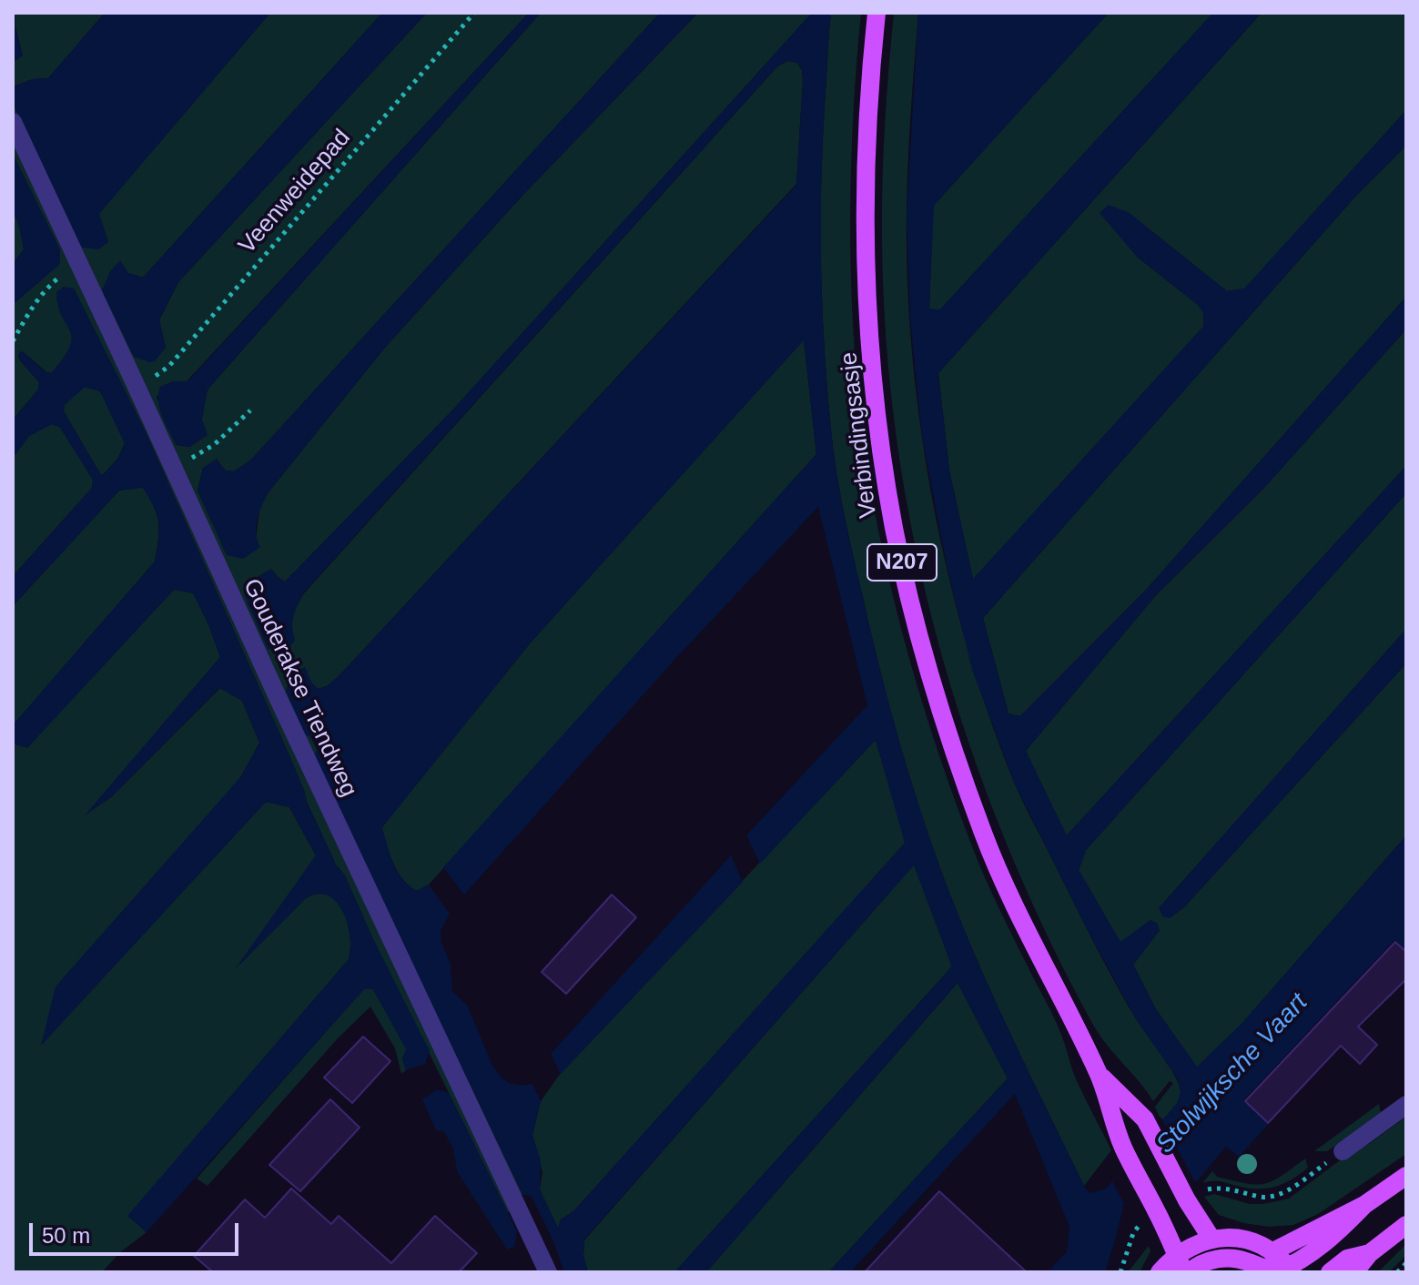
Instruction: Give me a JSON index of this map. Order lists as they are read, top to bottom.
{
  "streets": {
    "main road": ["Verbindingsasje", "N207"],
    "street": ["Gouderakse Tiendweg"],
    "path": ["Veenweidepad"]
  },
  "crossings": [
    ["Veenweidepad", "Gouderakse Tiendweg"],
    ["Verbindingsasje", "N207"]
  ],
  "water": ["Stolwijksche Vaart"],
  "scale_bar": "50 m"
}
